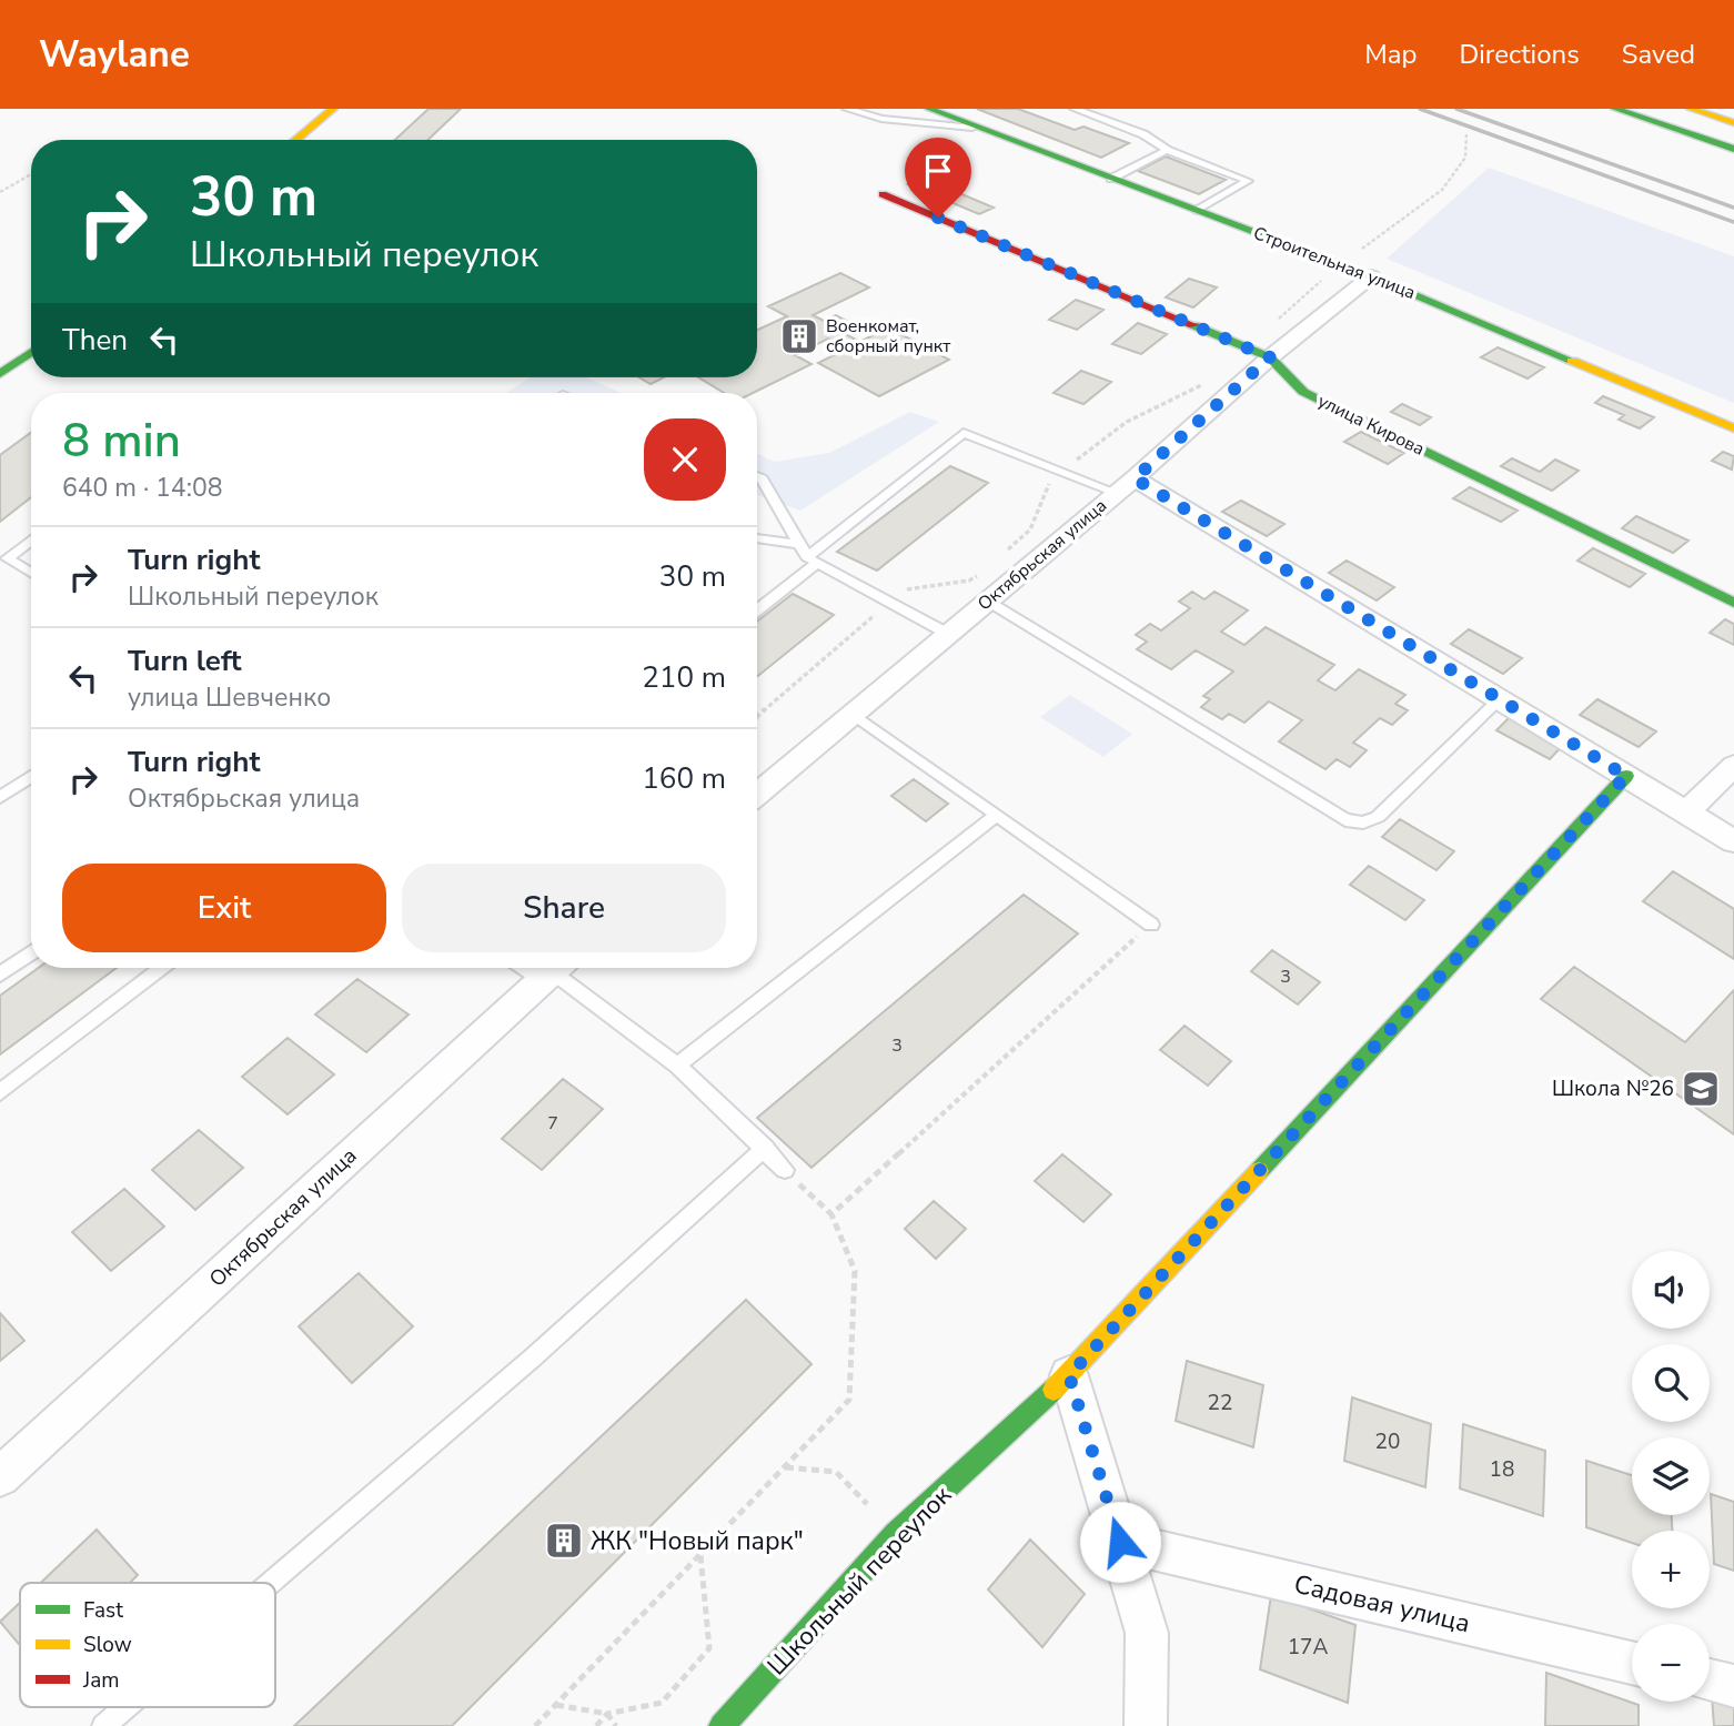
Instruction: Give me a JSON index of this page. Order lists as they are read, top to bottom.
{
  "streets": {
    "main road": ["Строительная улица", "улица Кирова", "Школьный переулок"],
    "street": ["Октябрьская улица", "Садовая улица"]
  },
  "crossings": [
    ["Строительная улица", "Октябрьская улица"],
    ["улица Кирова", "Октябрьская улица"]
  ],
  "places": {
    "building": ["Военкомат, сборный пункт", "ЖК \"Новый парк\""],
    "school or university": ["Школа №26"]
  },
  "house_numbers": [
    "3",
    "3",
    "7",
    "22",
    "20",
    "18",
    "17А"
  ],
  "legend": ["Fast", "Slow", "Jam"],
  "page": {
    "header": "Waylane",
    "nav": ["Map", "Directions", "Saved"],
    "turn": ["30 m", "Школьный переулок"],
    "then": "Then",
    "heading": ["8 min", "640 m · 14:08"],
    "list": [
      {
        "name": "Turn right",
        "note": "Школьный переулок",
        "value": "30 m"
      },
      {
        "name": "Turn left",
        "note": "улица Шевченко",
        "value": "210 m"
      },
      {
        "name": "Turn right",
        "note": "Октябрьская улица",
        "value": "160 m"
      }
    ],
    "buttons": ["Exit", "Share"],
    "map_buttons": ["+", "−"]
  }
}
